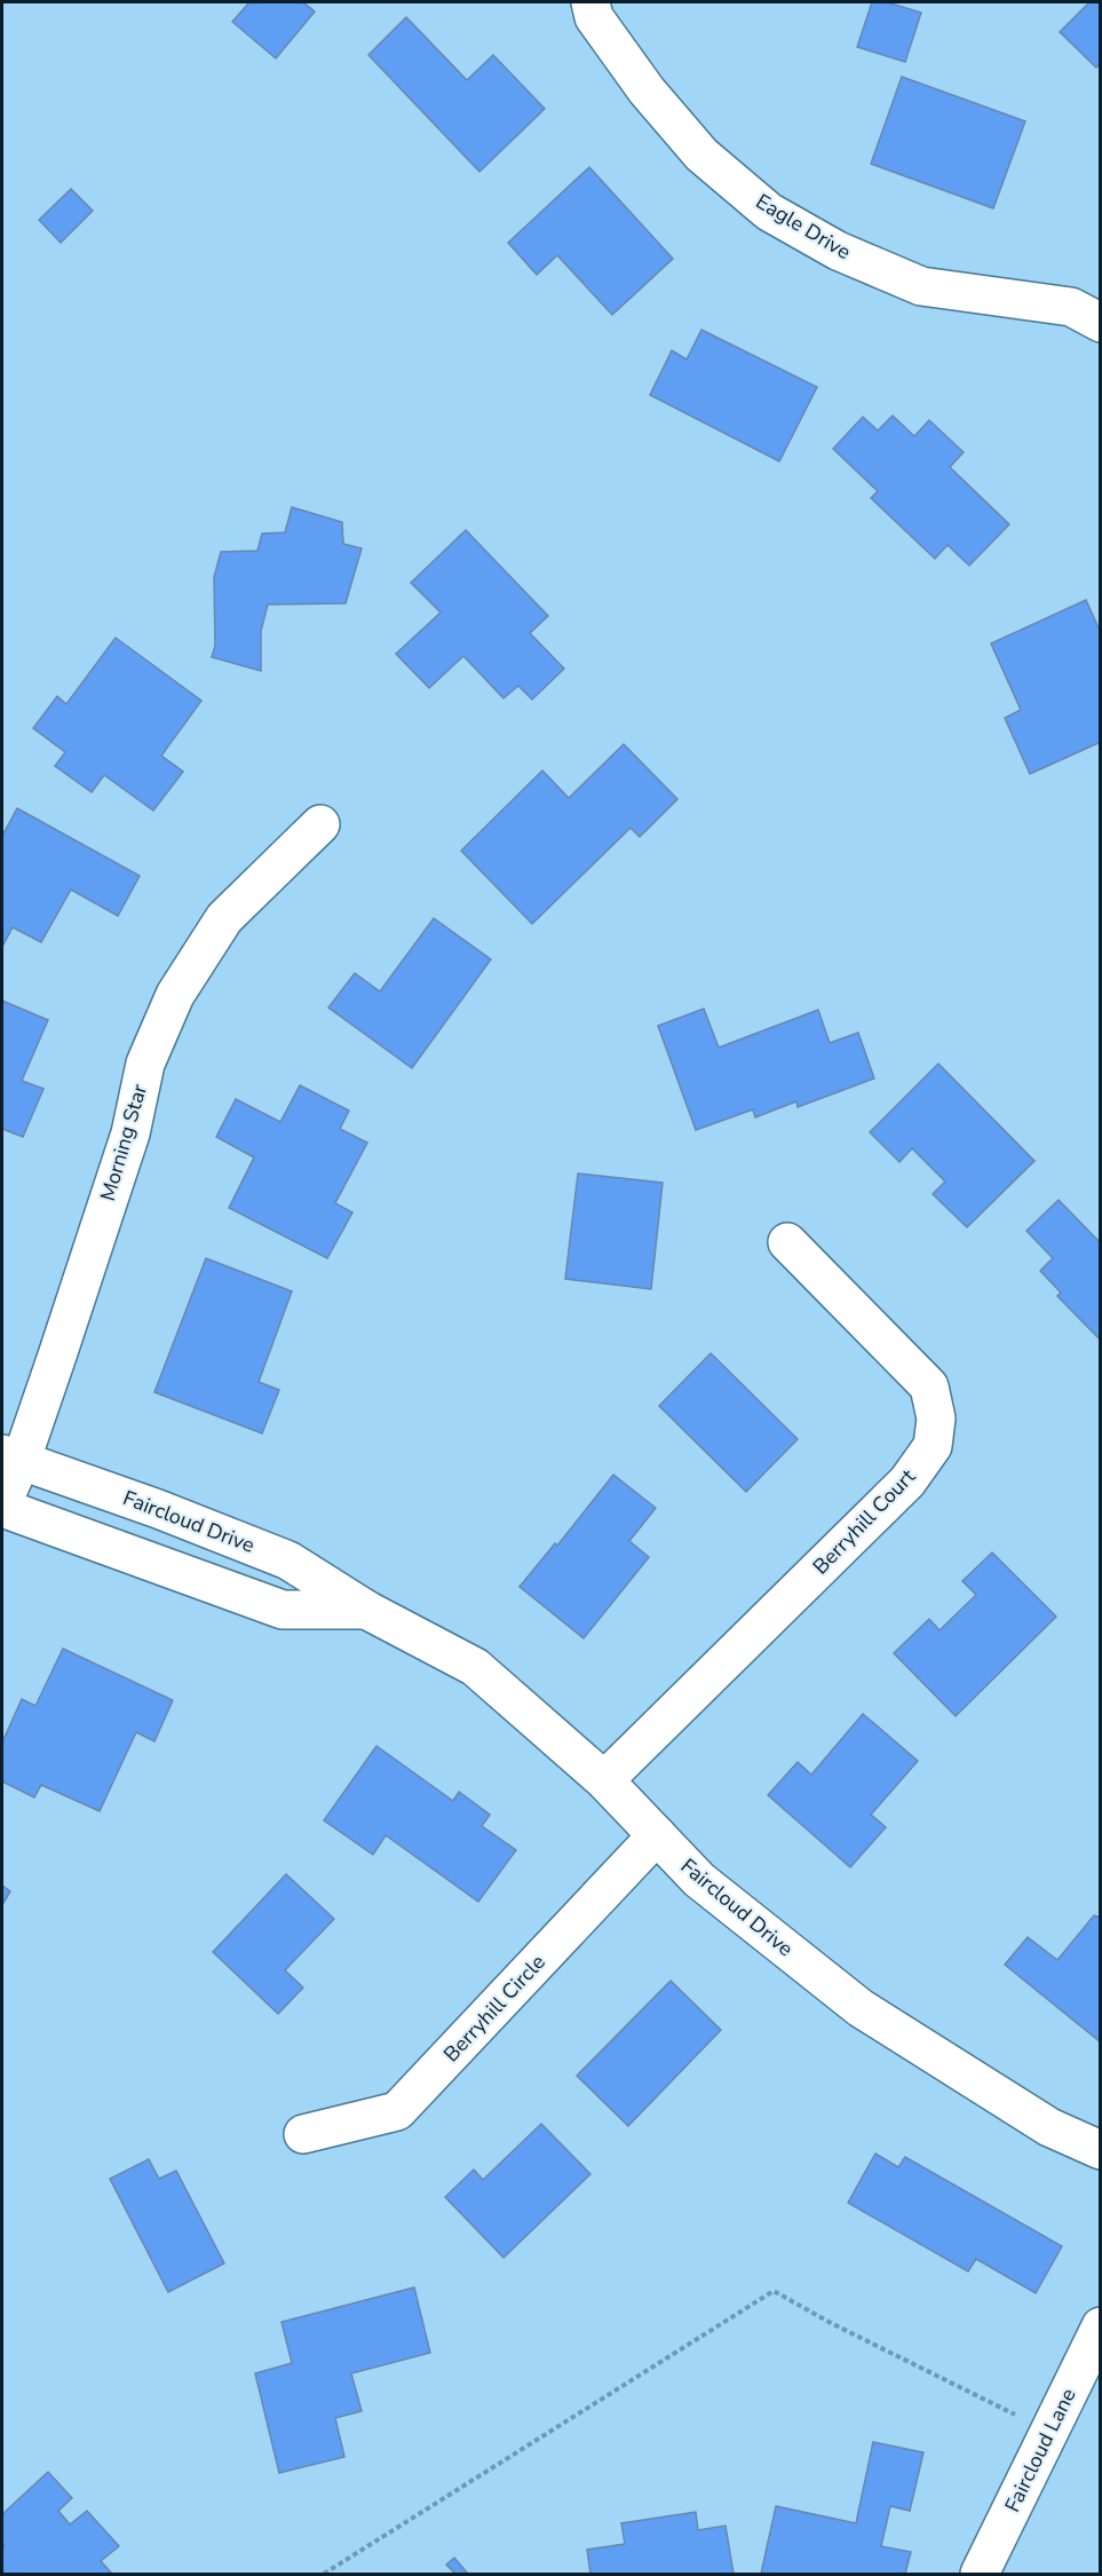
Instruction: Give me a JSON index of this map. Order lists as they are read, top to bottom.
{
  "streets": {
    "street": [
      "Eagle Drive",
      "Morning Star",
      "Faircloud Drive",
      "Berryhill Court",
      "Berryhill Circle",
      "Faircloud Lane"
    ]
  },
  "crossings": [
    ["Morning Star", "Faircloud Drive"],
    ["Faircloud Drive", "Berryhill Court"],
    ["Faircloud Drive", "Berryhill Circle"]
  ]
}
